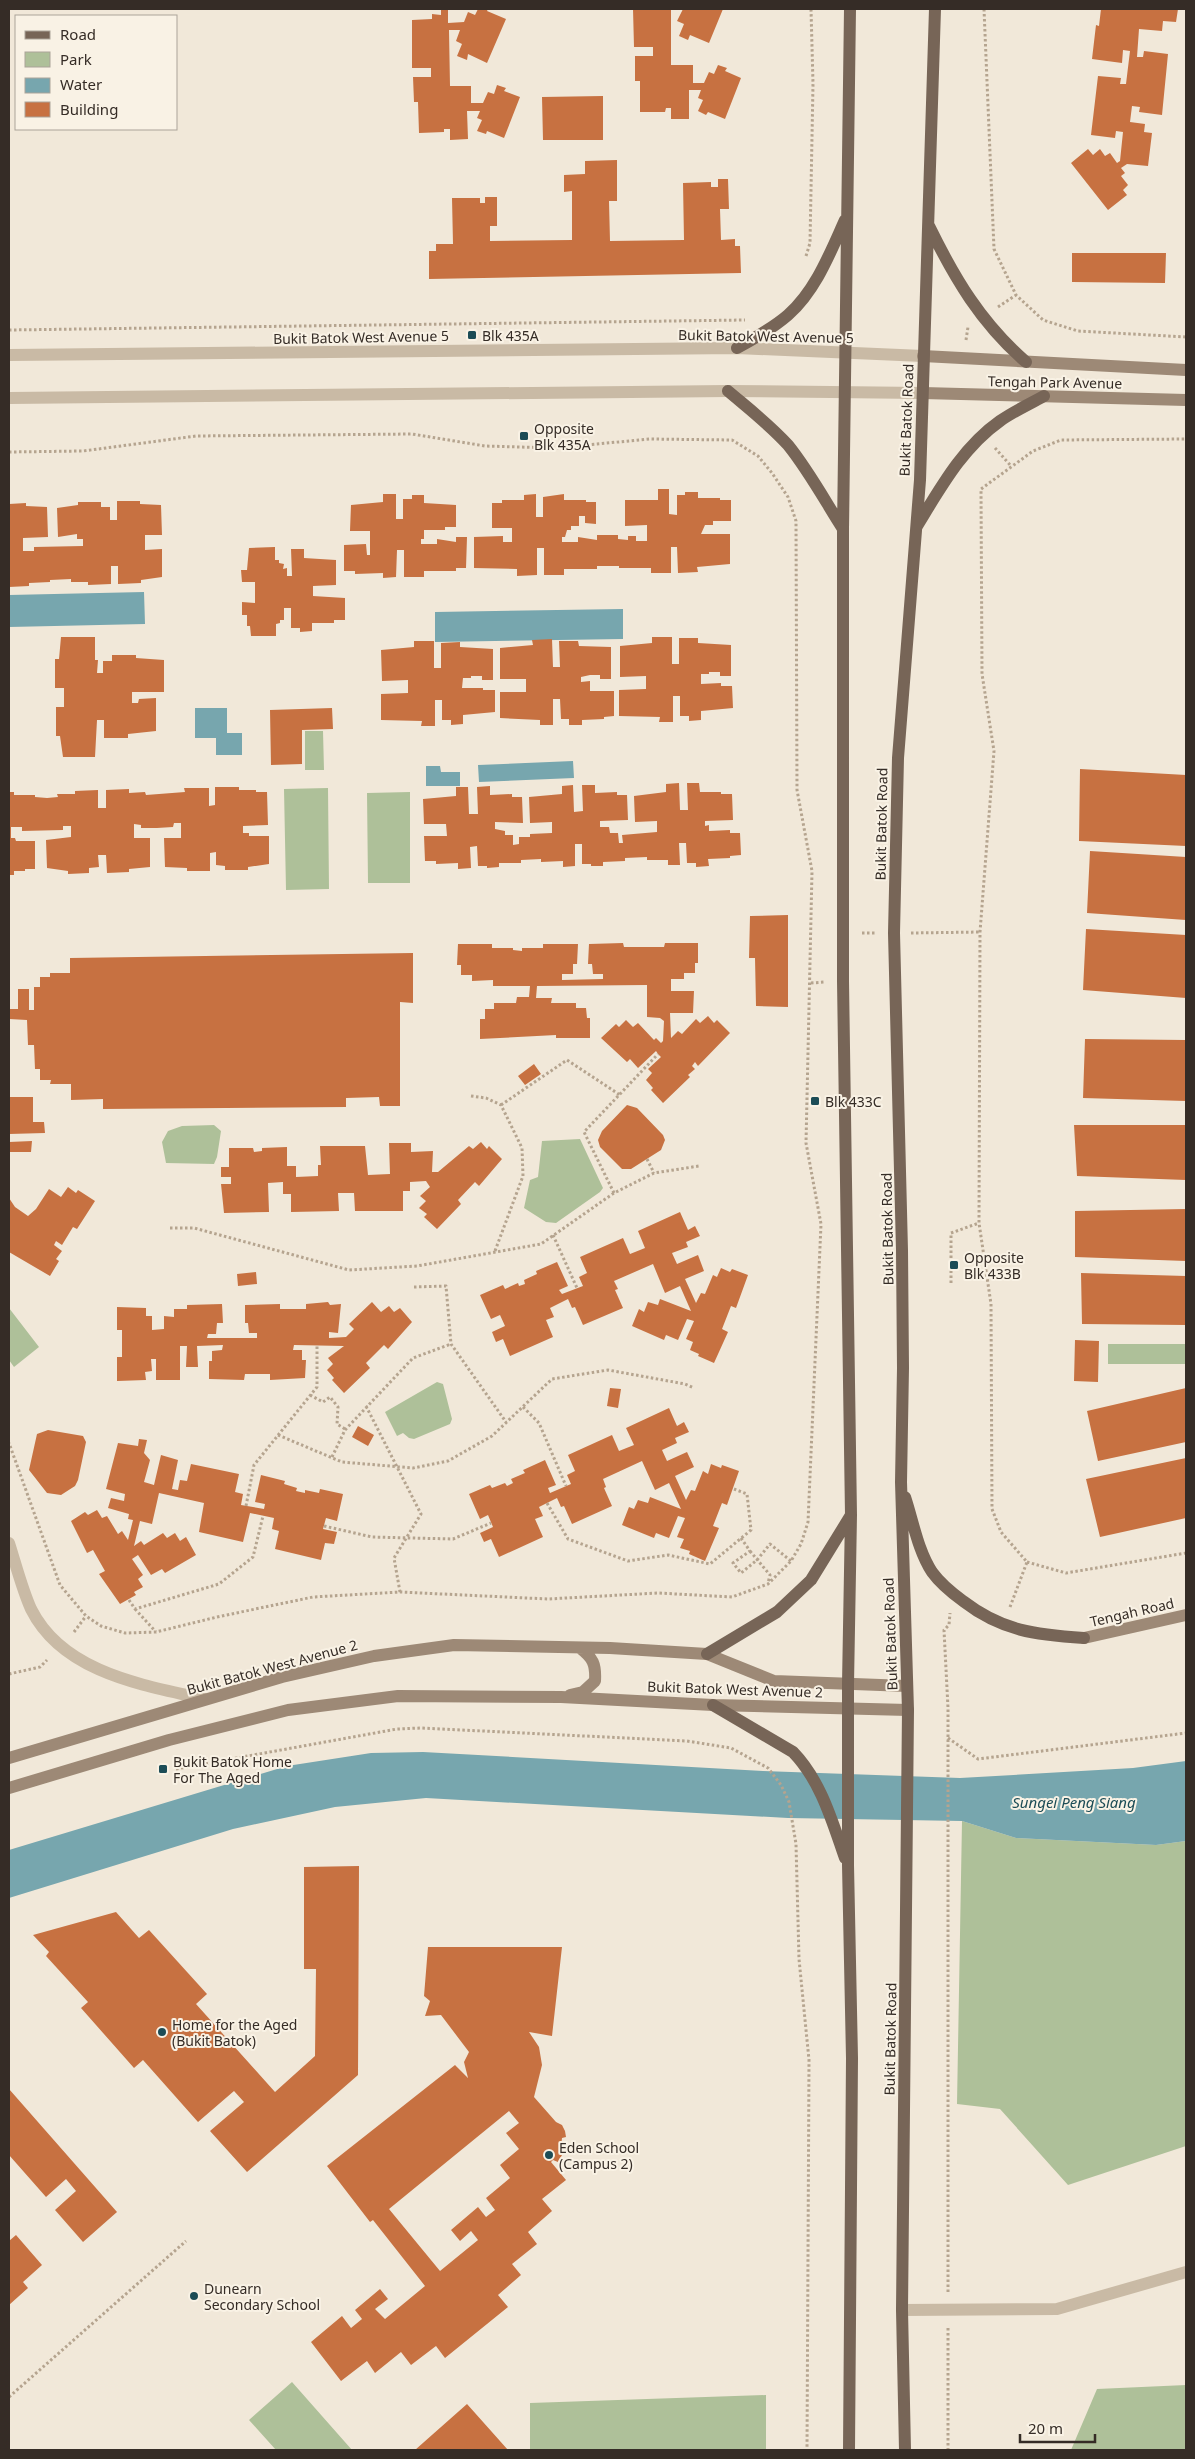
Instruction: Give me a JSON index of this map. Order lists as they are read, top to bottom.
{
  "streets": {
    "main road": [
      "Tengah Park Avenue",
      "Bukit Batok Road",
      "Tengah Road",
      "Bukit Batok West Avenue 2"
    ],
    "street": ["Bukit Batok West Avenue 5"]
  },
  "crossings": [
    ["Bukit Batok West Avenue 5", "Tengah Park Avenue"],
    ["Bukit Batok West Avenue 5", "Bukit Batok Road"],
    ["Tengah Park Avenue", "Bukit Batok Road"],
    ["Bukit Batok Road", "Bukit Batok West Avenue 2"]
  ],
  "water": ["Sungei Peng Siang"],
  "places": {
    "transit": [
      "Blk 435A",
      "Opposite Blk 435A",
      "Blk 433C",
      "Opposite Blk 433B",
      "Bukit Batok Home For The Aged"
    ],
    "other": ["Home for the Aged (Bukit Batok)", "Eden School (Campus 2)", "Dunearn Secondary School"]
  },
  "legend": [
    "Road",
    "Park",
    "Water",
    "Building"
  ],
  "scale_bar": "20 m"
}
